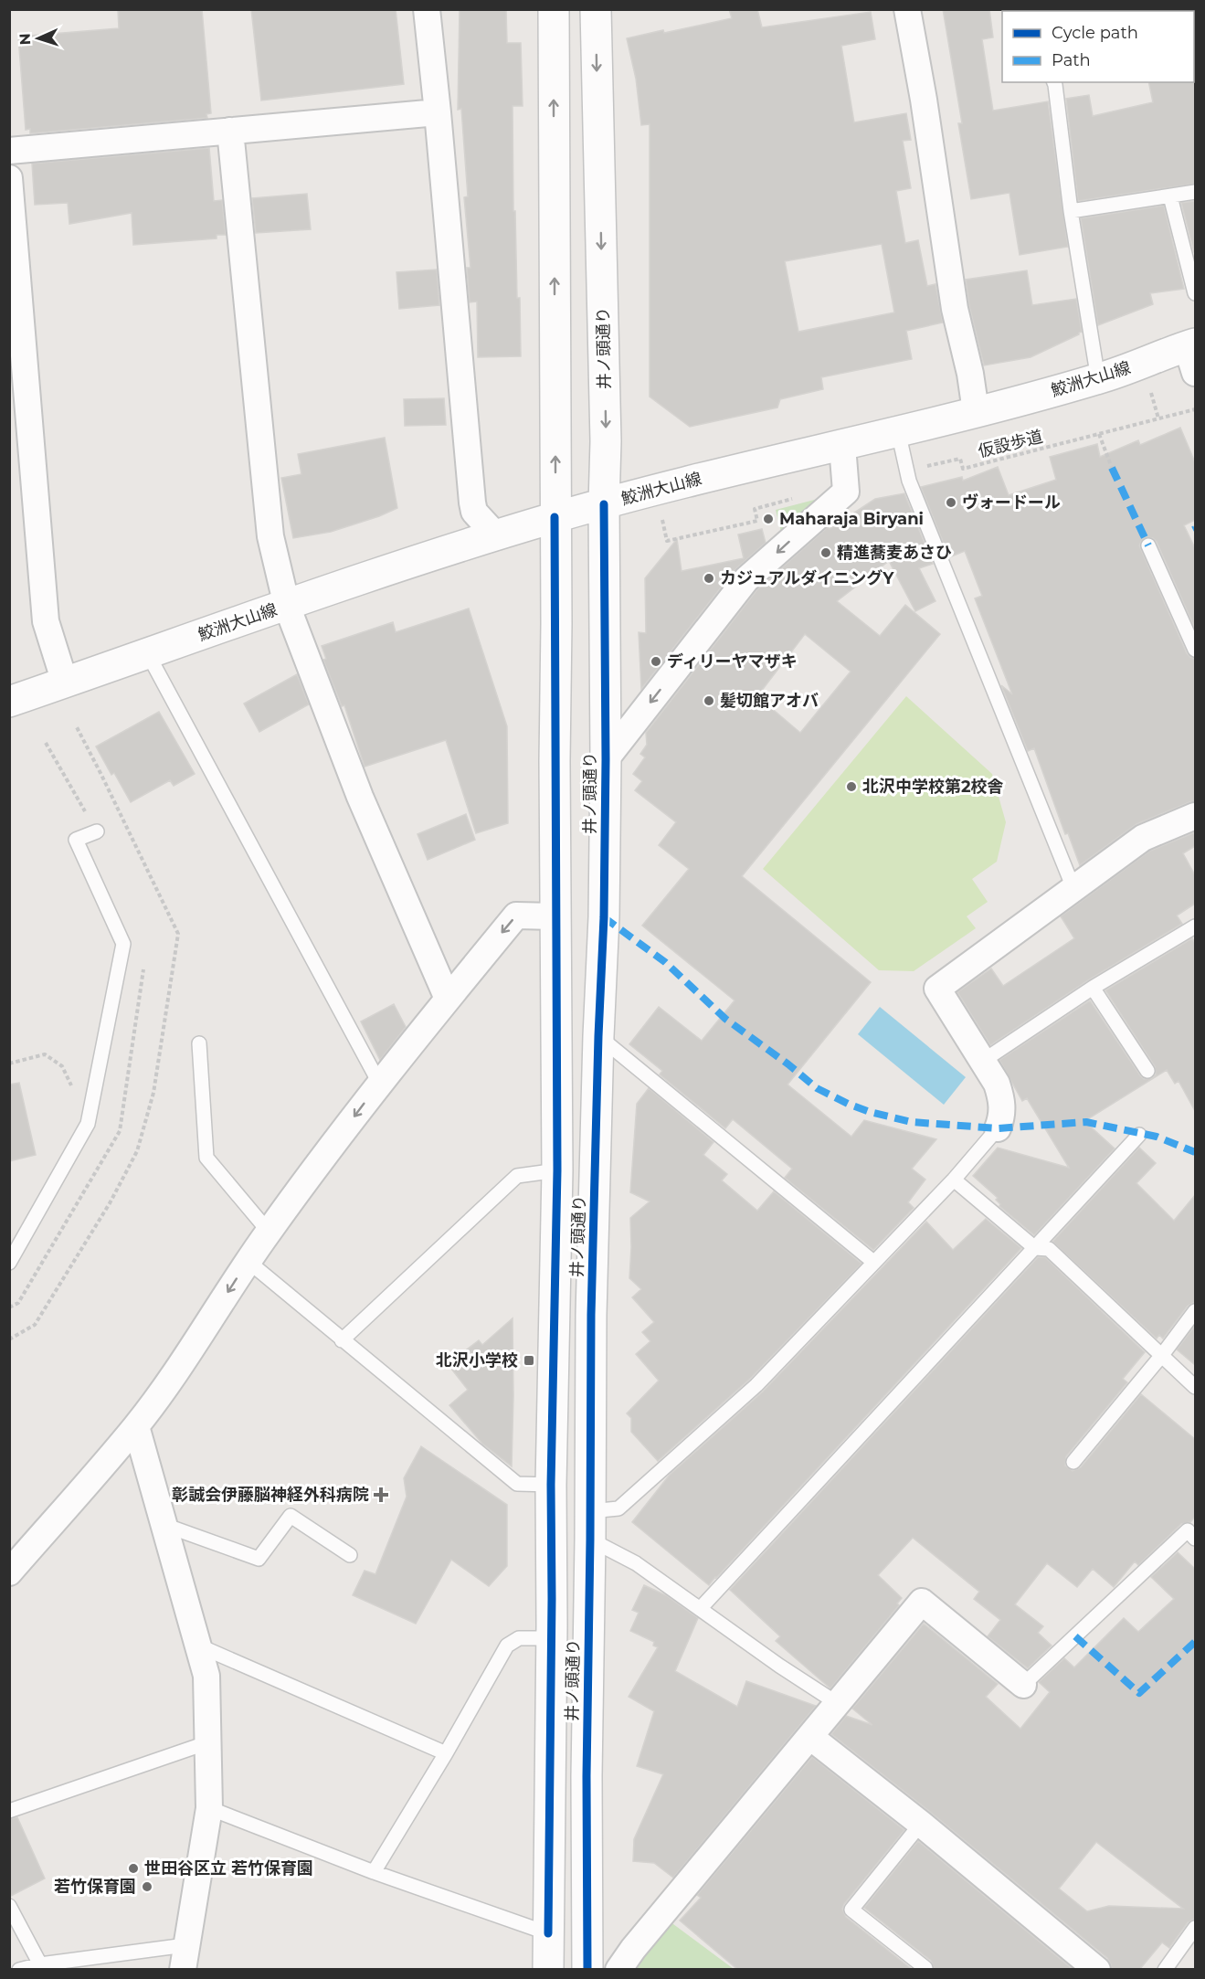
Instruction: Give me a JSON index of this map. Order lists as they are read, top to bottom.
{
  "streets": {
    "main road": ["井ノ頭通り", "鮫洲大山線"],
    "path": ["仮設歩道"]
  },
  "crossings": [
    ["井ノ頭通り", "鮫洲大山線"]
  ],
  "places": {
    "other": [
      "ヴォードール",
      "Maharaja Biryani",
      "精進蕎麦あさひ",
      "カジュアルダイニングY",
      "ディリーヤマザキ",
      "髪切館アオバ",
      "北沢中学校第2校舎",
      "世田谷区立 若竹保育園",
      "若竹保育園"
    ],
    "transit": ["北沢小学校"],
    "health": ["彰誠会伊藤脳神経外科病院"]
  },
  "legend": ["Cycle path", "Path"],
  "north": "left"
}
